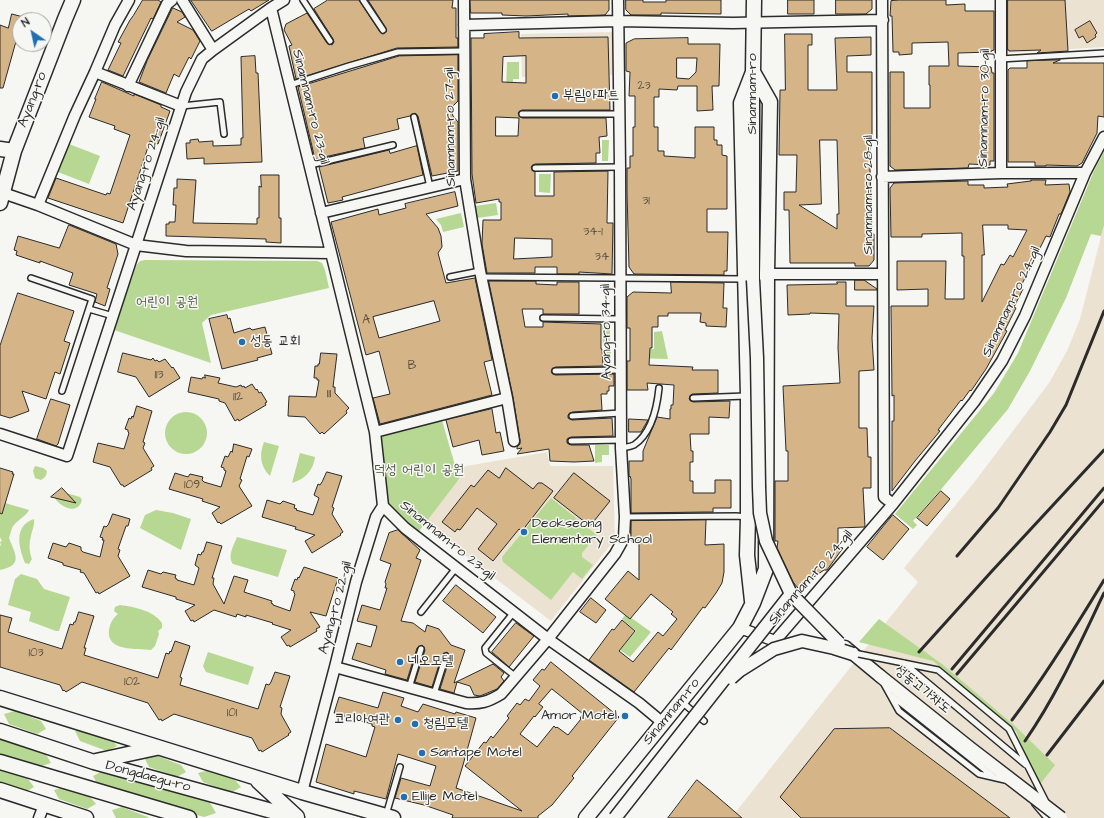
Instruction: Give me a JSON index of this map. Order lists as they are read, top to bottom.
{
  "streets": {
    "main road": ["Sinamnam-ro", "Ayang-ro", "Dongdaegu-ro"],
    "street": [
      "Sinamnam-ro 23-gil",
      "Sinamnam-ro 30-gil",
      "Sinamnam-ro 27-gil",
      "Ayang-ro 24-gil",
      "Sinamnam-ro 28-gil",
      "Sinamnam-ro 24-gil",
      "Ayang-ro 34-gil",
      "Ayang-ro 22-gil",
      "성동고가차도"
    ]
  },
  "crossings": [
    ["Sinamnam-ro", "Sinamnam-ro 23-gil"],
    ["Sinamnam-ro", "Sinamnam-ro 28-gil"],
    ["Sinamnam-ro", "Sinamnam-ro 24-gil"],
    ["Sinamnam-ro", "성동고가차도"],
    ["Sinamnam-ro 23-gil", "Ayang-ro 34-gil"],
    ["Sinamnam-ro 23-gil", "Ayang-ro 22-gil"],
    ["Sinamnam-ro 30-gil", "Sinamnam-ro 28-gil"],
    ["Ayang-ro 34-gil", "Ayang-ro 22-gil"]
  ],
  "parks": ["어린이 공원", "덕성 어린이 공원"],
  "places": [
    "부림아파트",
    "성동 교회",
    "Deokseong Elementary School",
    "네오모텔",
    "Amor Motel",
    "코리아여관",
    "청림모텔",
    "Santape Motel",
    "Ellije Motel"
  ],
  "house_numbers": [
    "23",
    "31",
    "34-1",
    "34",
    "A",
    "B",
    "113",
    "111",
    "112",
    "109",
    "103",
    "102",
    "101"
  ],
  "north": "top left"
}
